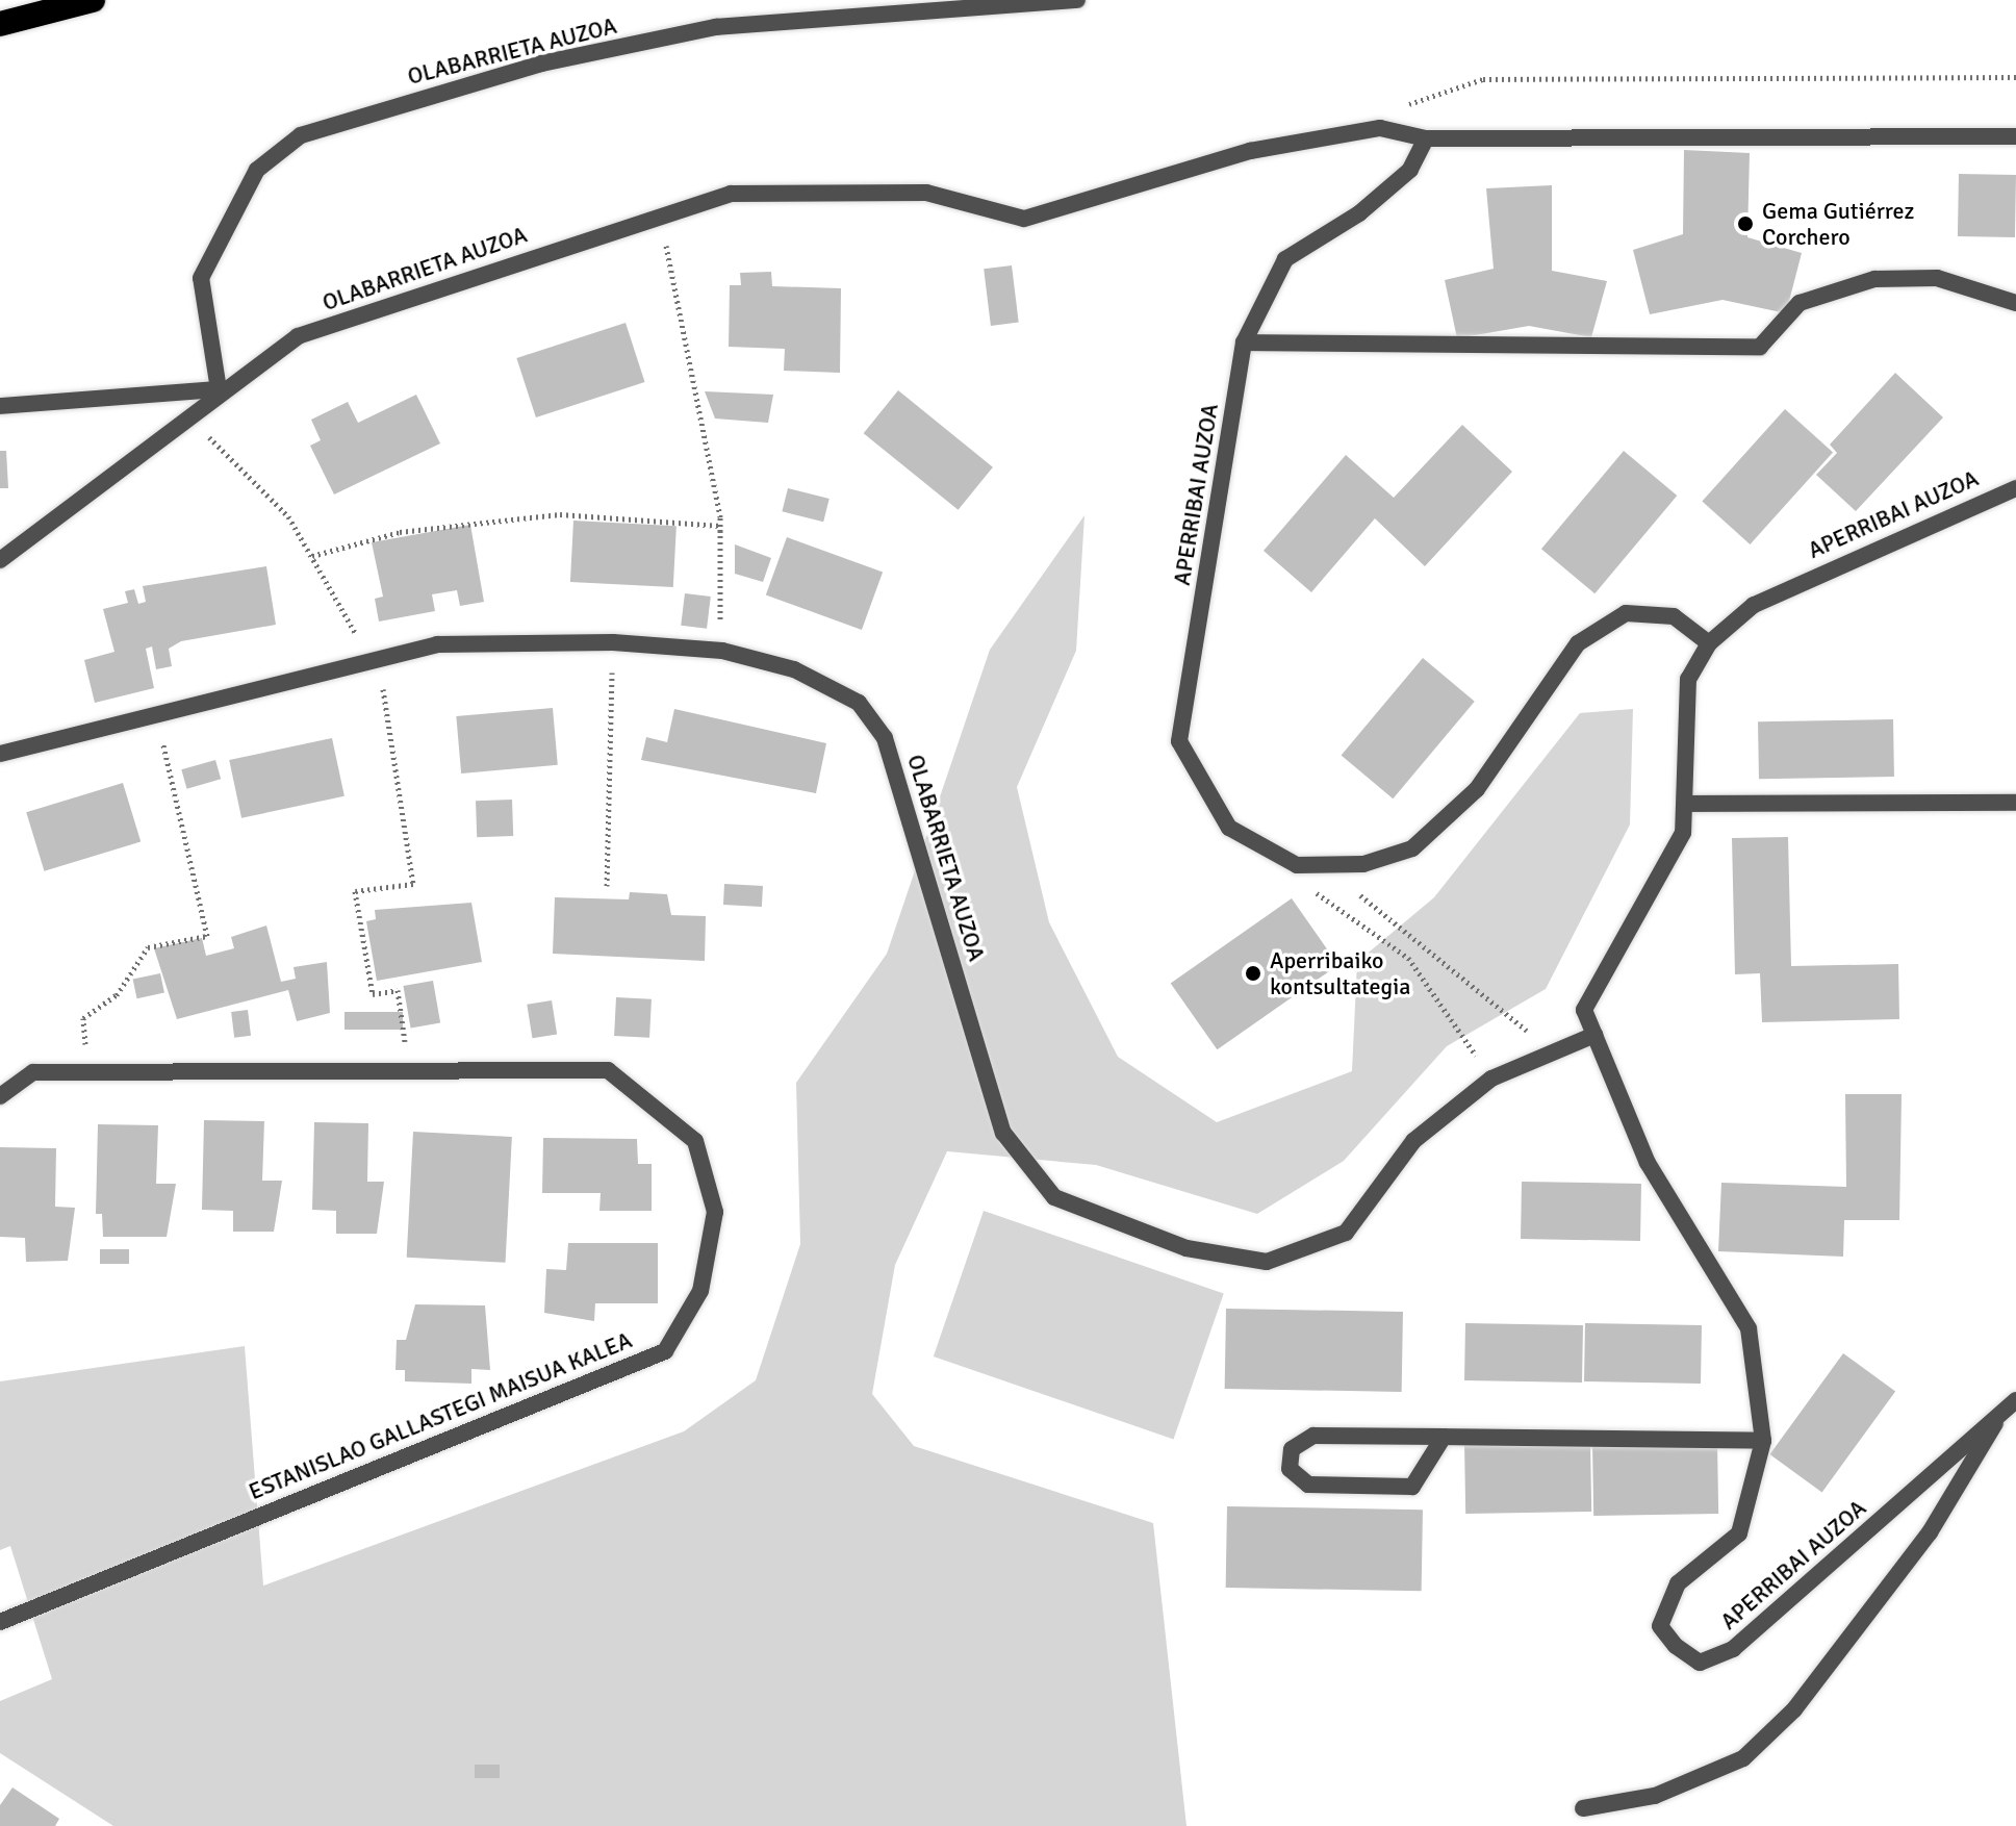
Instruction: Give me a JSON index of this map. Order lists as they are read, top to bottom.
{
  "streets": {
    "street": ["OLABARRIETA AUZOA", "APERRIBAI AUZOA", "ESTANISLAO GALLASTEGI MAISUA KALEA"]
  },
  "places": ["Gema Gutiérrez Corchero", "Aperribaiko kontsultategia"]
}
